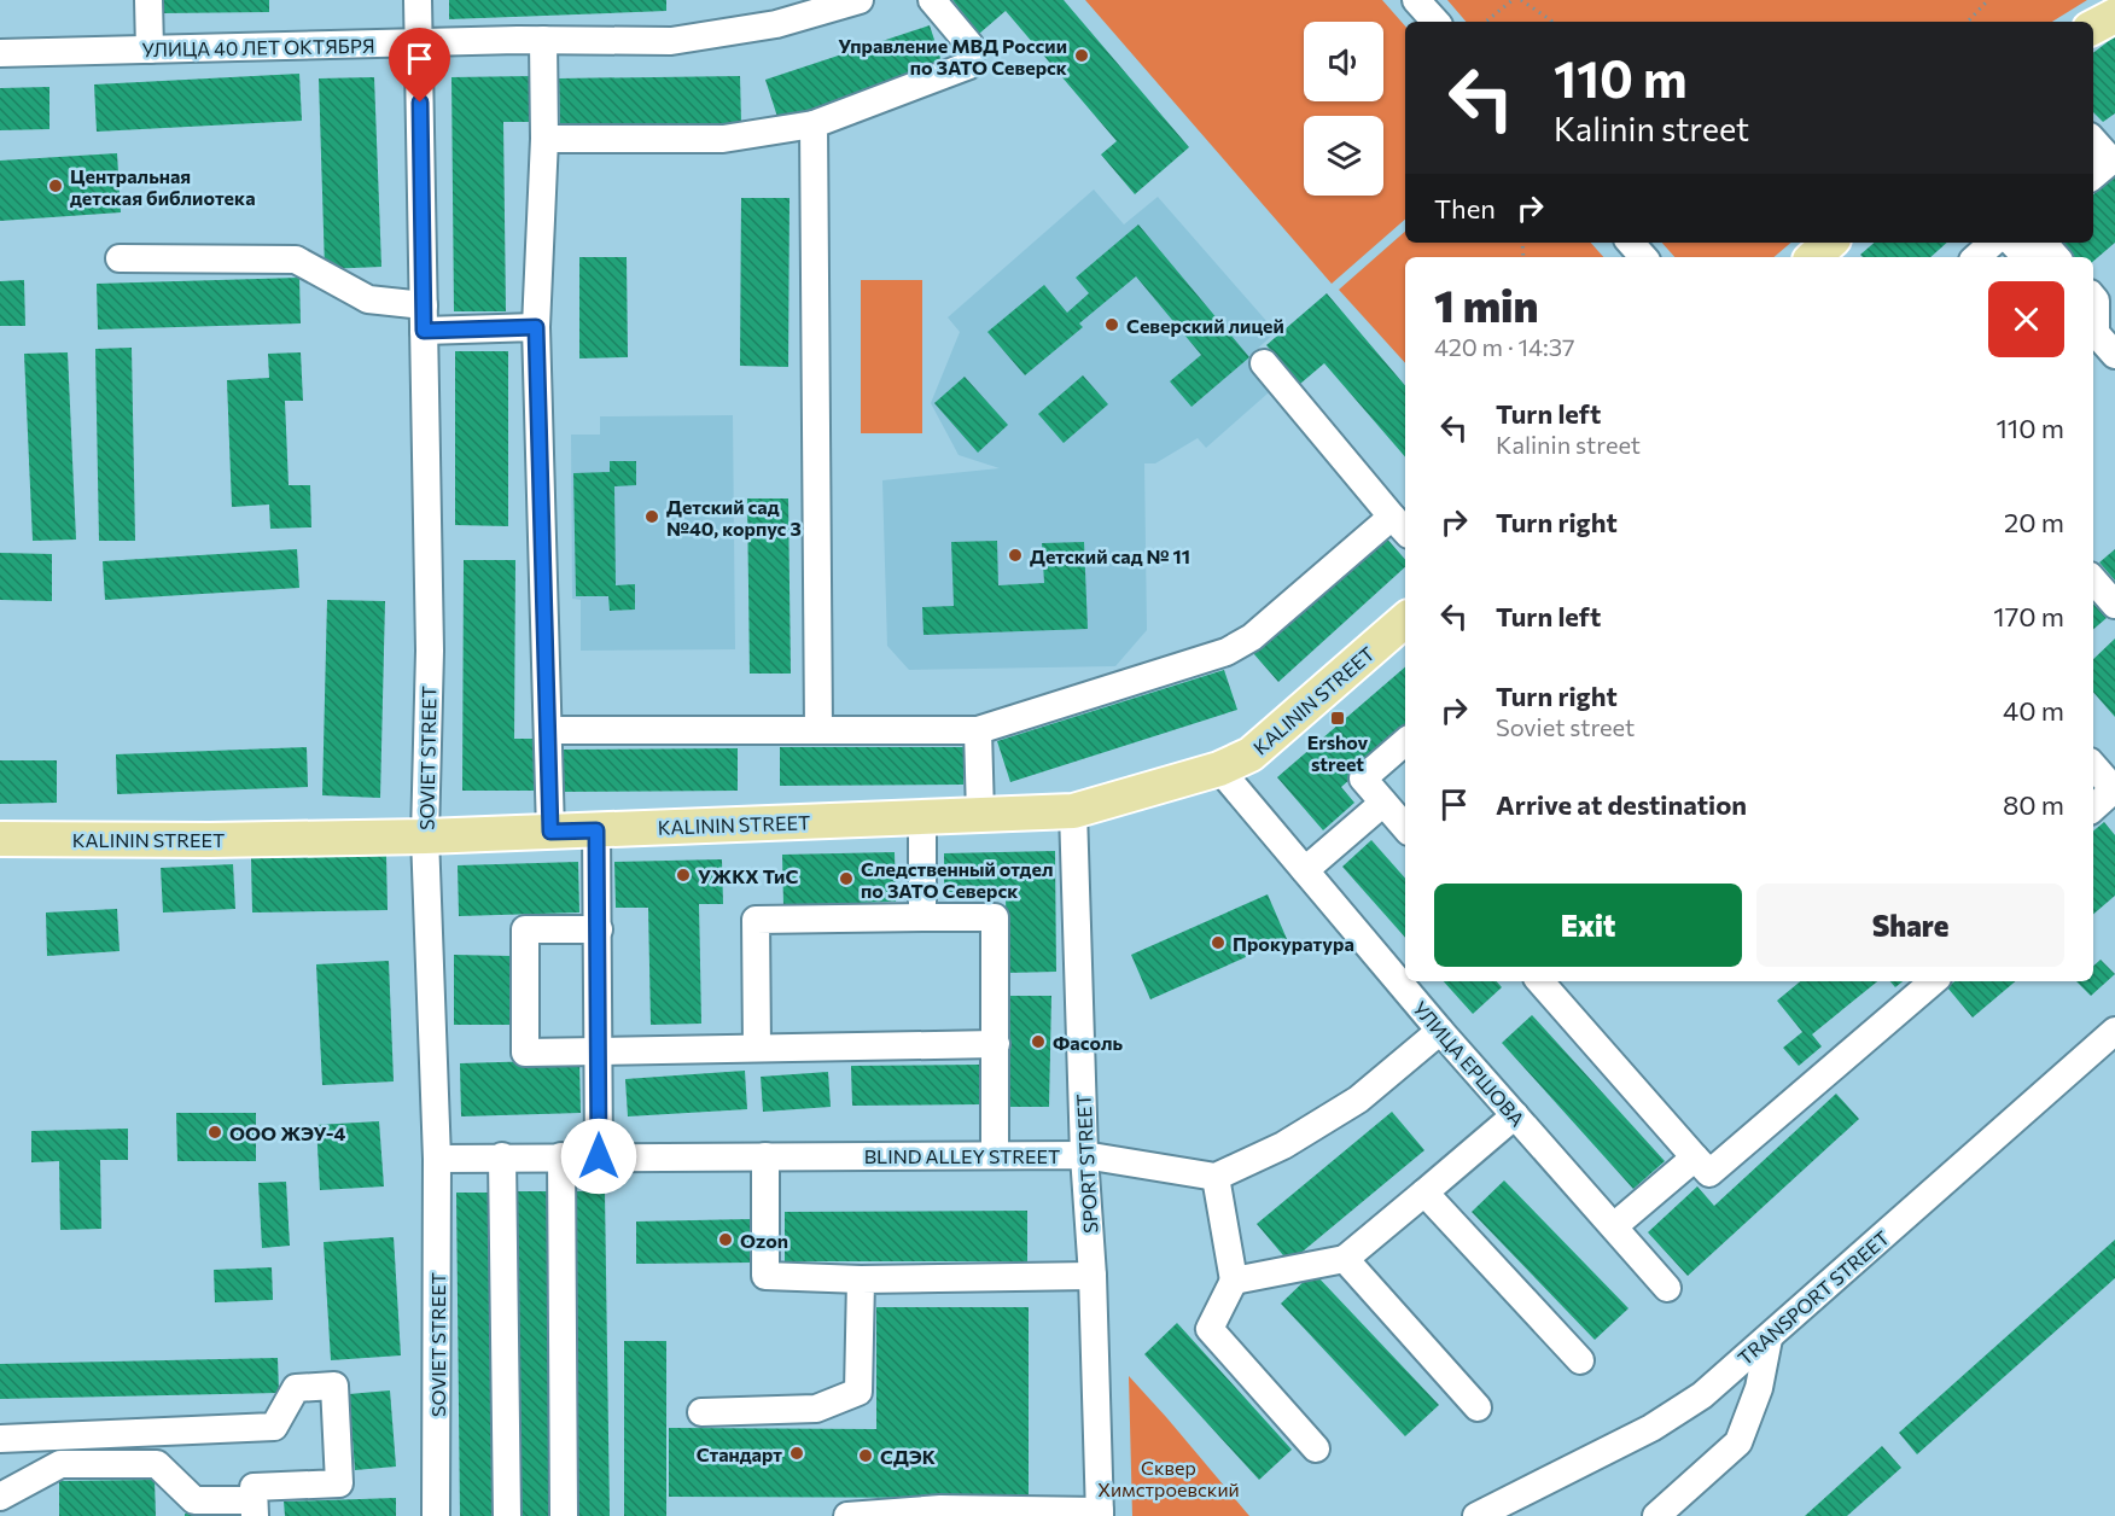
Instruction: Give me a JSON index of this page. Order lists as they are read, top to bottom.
{
  "streets": {
    "main road": ["KALININ STREET"],
    "street": [
      "УЛИЦА 40 ЛЕТ ОКТЯБРЯ",
      "SOVIET STREET",
      "УЛИЦА ЕРШОВА",
      "BLIND ALLEY STREET",
      "SPORT STREET",
      "TRANSPORT STREET"
    ]
  },
  "crossings": [
    ["УЛИЦА 40 ЛЕТ ОКТЯБРЯ", "SOVIET STREET"],
    ["KALININ STREET", "SOVIET STREET"],
    ["KALININ STREET", "УЛИЦА ЕРШОВА"],
    ["KALININ STREET", "SPORT STREET"],
    ["SOVIET STREET", "BLIND ALLEY STREET"],
    ["BLIND ALLEY STREET", "SPORT STREET"]
  ],
  "parks": ["Сквер Химстроевский"],
  "places": {
    "other": [
      "Управление МВД России по ЗАТО Северск",
      "Центральная детская библиотека",
      "Северский лицей",
      "Детский сад №40, корпус 3",
      "Детский сад № 11",
      "УЖКХ ТиС",
      "Следственный отдел по ЗАТО Северск",
      "Прокуратура",
      "Фасоль",
      "ООО ЖЭУ-4",
      "Ozon",
      "Стандарт",
      "СДЭК"
    ],
    "transit": ["Ershov street"]
  },
  "page": {
    "turn": ["110 m", "Kalinin street"],
    "then": "Then",
    "heading": ["1 min", "420 m · 14:37"],
    "list": [
      {
        "name": "Turn left",
        "note": "Kalinin street",
        "value": "110 m"
      },
      {
        "name": "Turn right",
        "value": "20 m"
      },
      {
        "name": "Turn left",
        "value": "170 m"
      },
      {
        "name": "Turn right",
        "note": "Soviet street",
        "value": "40 m"
      },
      {
        "name": "Arrive at destination",
        "value": "80 m"
      }
    ],
    "buttons": ["Exit", "Share"]
  }
}
